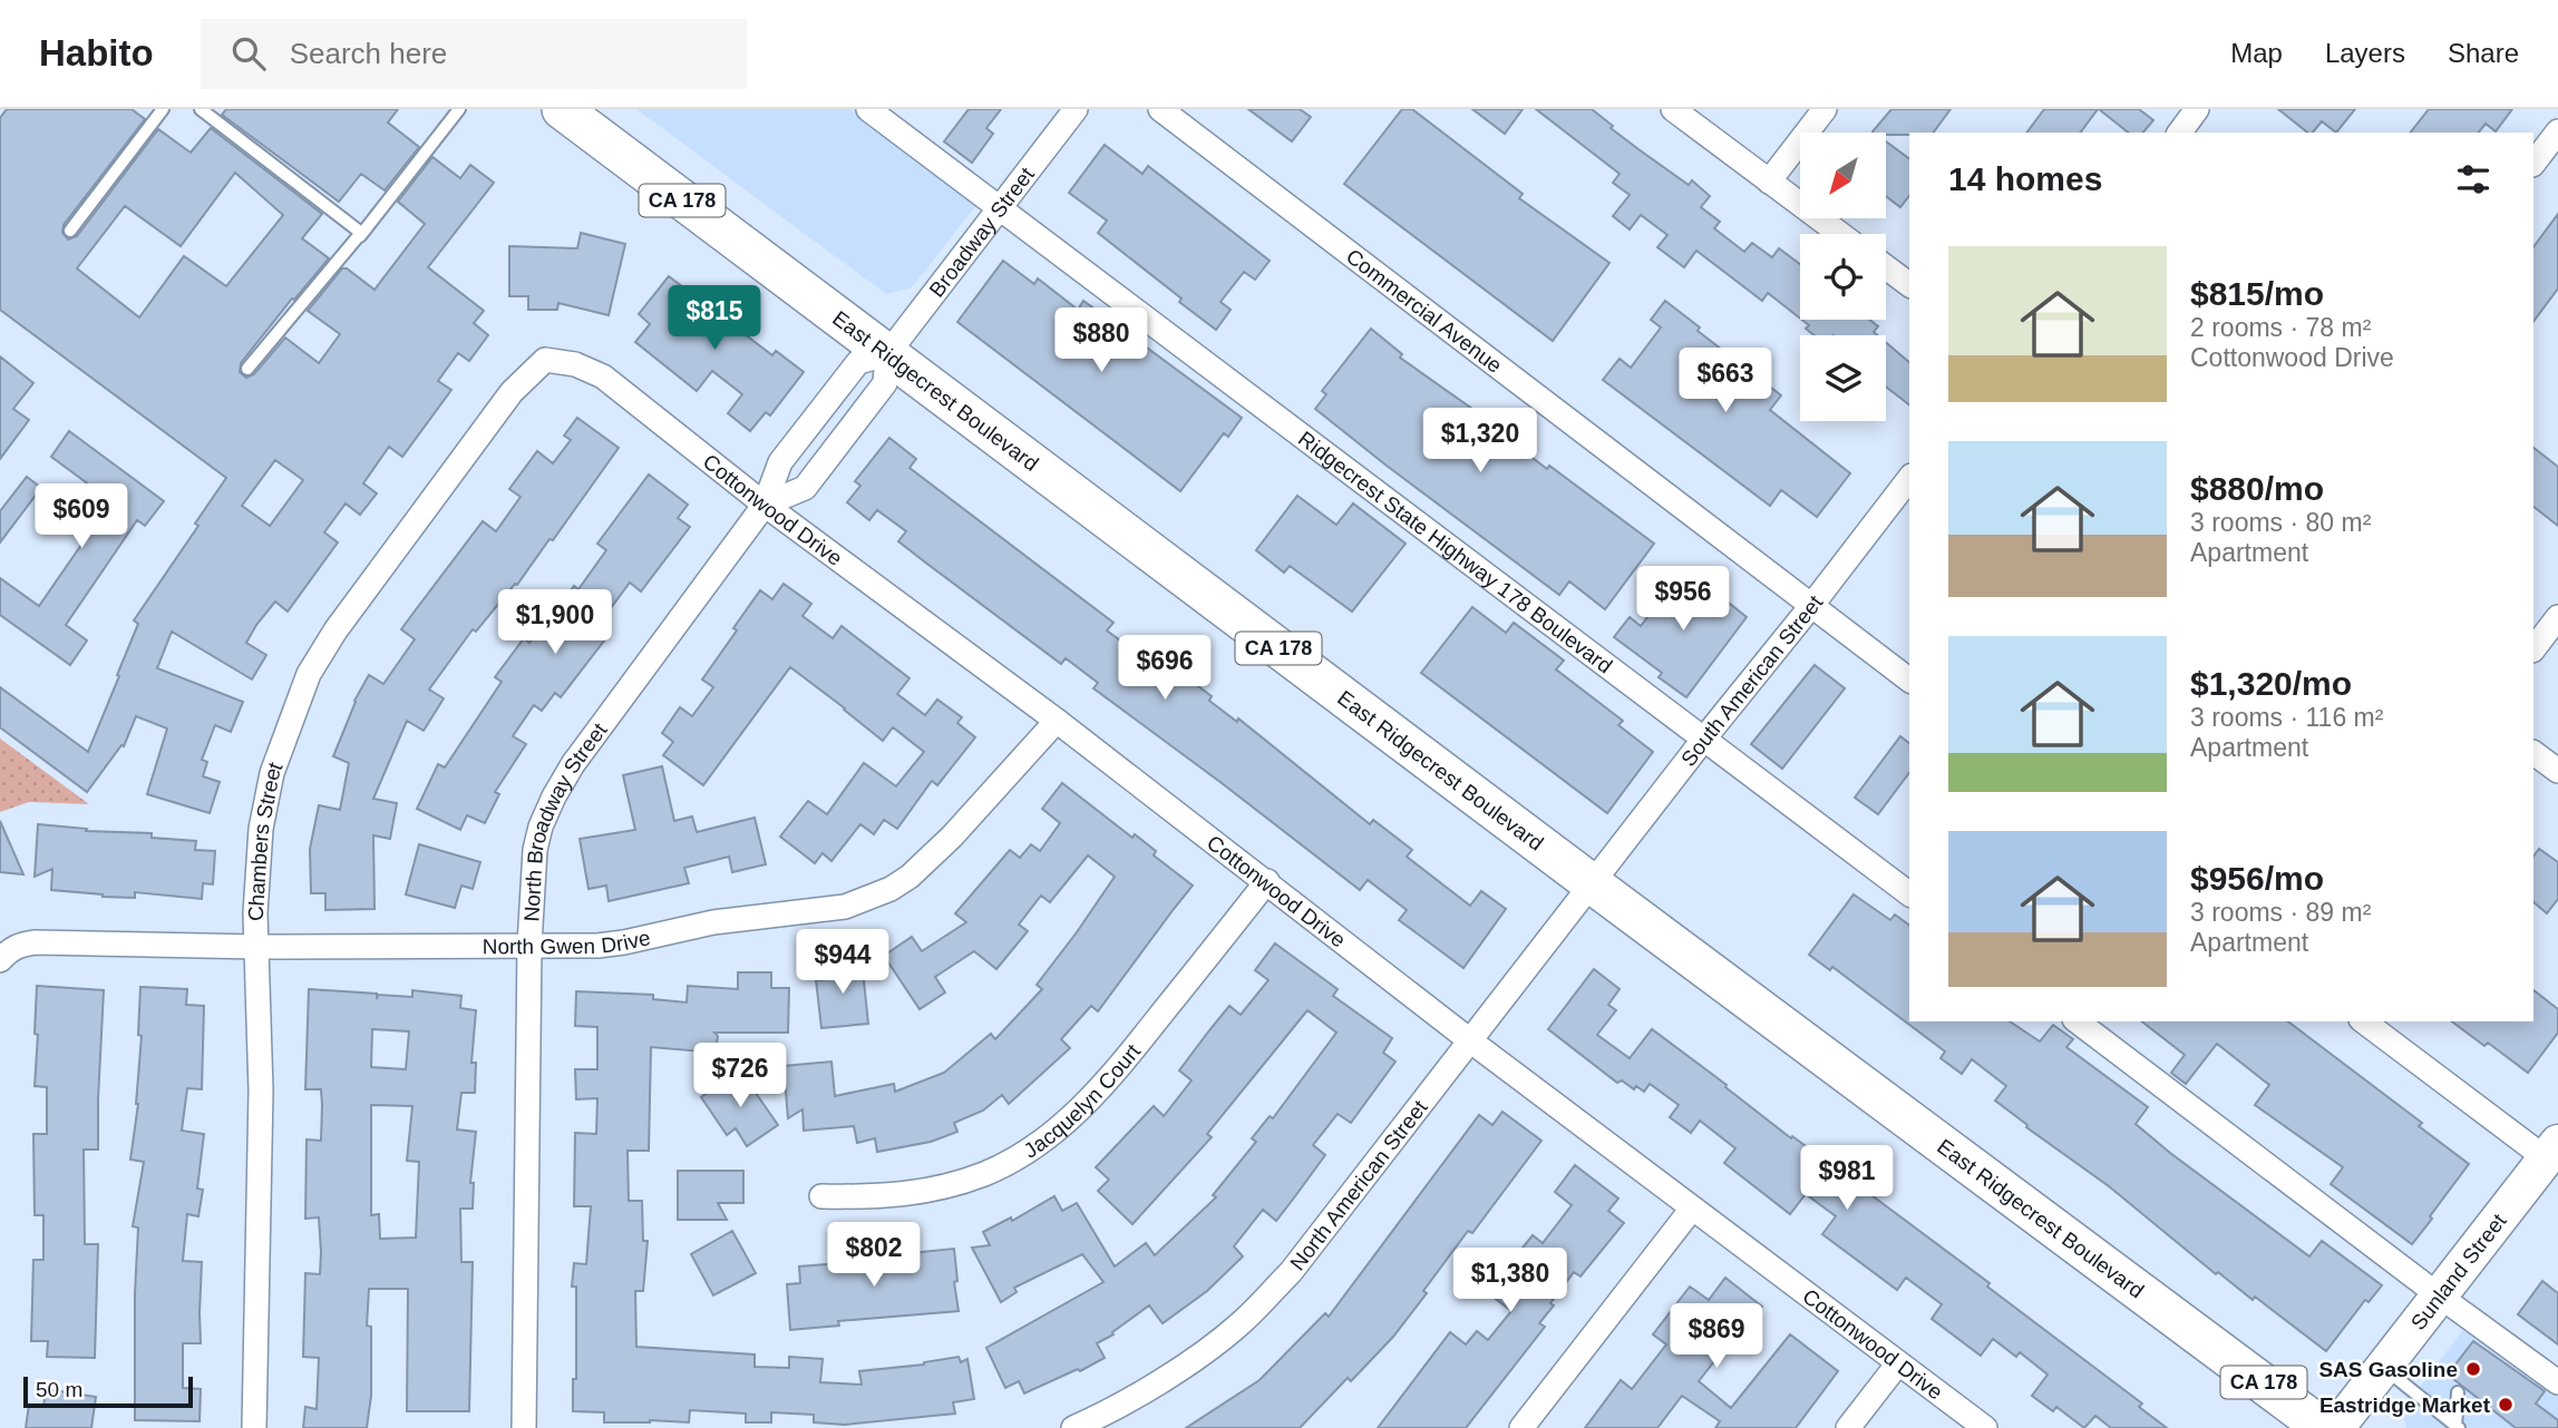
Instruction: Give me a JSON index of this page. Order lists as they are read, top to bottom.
{
  "streets": {
    "main road": ["CA 178", "East Ridgecrest Boulevard"],
    "street": [
      "Broadway Street",
      "Commercial Avenue",
      "Cottonwood Drive",
      "Ridgecrest State Highway 178 Boulevard",
      "South American Street",
      "North Broadway Street",
      "Chambers Street",
      "North Gwen Drive",
      "Jacquelyn Court",
      "North American Street",
      "Sunland Street"
    ]
  },
  "crossings": [
    ["Broadway Street", "East Ridgecrest Boulevard"],
    ["Broadway Street", "Cottonwood Drive"],
    ["Broadway Street", "Ridgecrest State Highway 178 Boulevard"],
    ["Broadway Street", "North Broadway Street"],
    ["Commercial Avenue", "South American Street"],
    ["East Ridgecrest Boulevard", "South American Street"],
    ["East Ridgecrest Boulevard", "North American Street"],
    ["Cottonwood Drive", "North Broadway Street"],
    ["Cottonwood Drive", "Chambers Street"],
    ["Cottonwood Drive", "North Gwen Drive"],
    ["Cottonwood Drive", "Jacquelyn Court"],
    ["Cottonwood Drive", "North American Street"],
    ["Ridgecrest State Highway 178 Boulevard", "South American Street"],
    ["South American Street", "North American Street"],
    ["North Broadway Street", "North Gwen Drive"],
    ["Chambers Street", "North Gwen Drive"]
  ],
  "places": ["SAS Gasoline", "Eastridge Market"],
  "scale_bar": "50 m",
  "north": "bottom left",
  "page": {
    "header": "Habito",
    "search": "Search here",
    "nav": ["Map", "Layers", "Share"],
    "heading": "14 homes",
    "list": [
      {
        "name": "$815/mo",
        "note": "2 rooms · 78 m² · Cottonwood Drive"
      },
      {
        "name": "$880/mo",
        "note": "3 rooms · 80 m² · Apartment"
      },
      {
        "name": "$1,320/mo",
        "note": "3 rooms · 116 m² · Apartment"
      },
      {
        "name": "$956/mo",
        "note": "3 rooms · 89 m² · Apartment"
      }
    ],
    "price": [
      "$815",
      "$880",
      "$663",
      "$1,320",
      "$609",
      "$956",
      "$1,900",
      "$696",
      "$944",
      "$726",
      "$981",
      "$802",
      "$1,380",
      "$869"
    ],
    "scale": "50 m"
  }
}
